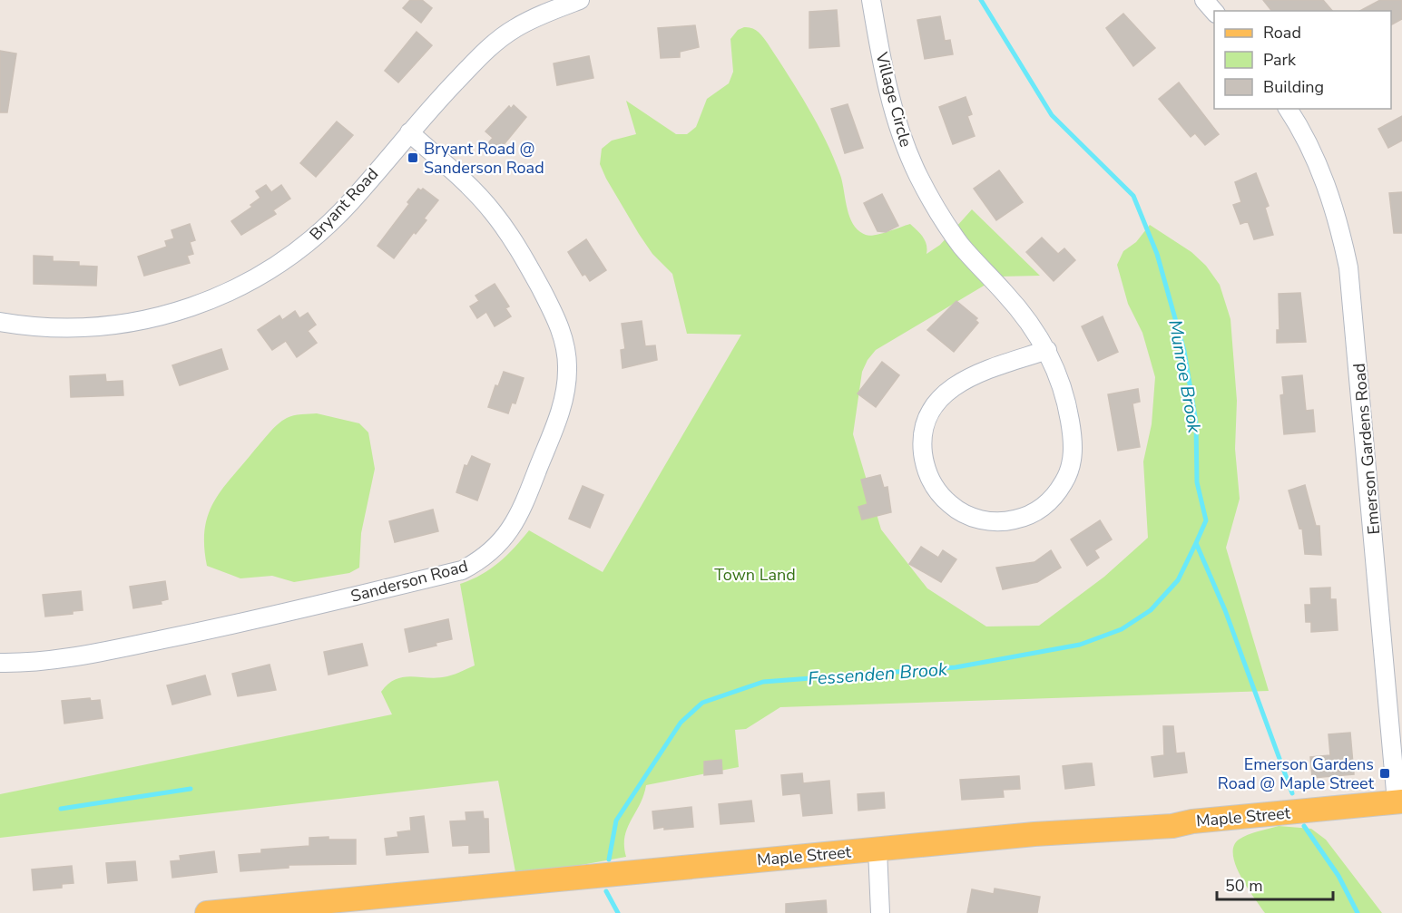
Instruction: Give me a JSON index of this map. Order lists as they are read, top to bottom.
{
  "streets": {
    "main road": ["Maple Street"],
    "street": [
      "Village Circle",
      "Bryant Road",
      "Emerson Gardens Road",
      "Sanderson Road"
    ]
  },
  "crossings": [
    ["Bryant Road", "Sanderson Road"],
    ["Emerson Gardens Road", "Maple Street"]
  ],
  "water": ["Munroe Brook", "Fessenden Brook"],
  "parks": ["Town Land"],
  "places": {
    "transit": ["Bryant Road @ Sanderson Road", "Emerson Gardens Road @ Maple Street"]
  },
  "legend": ["Road", "Park", "Building"],
  "scale_bar": "50 m"
}
